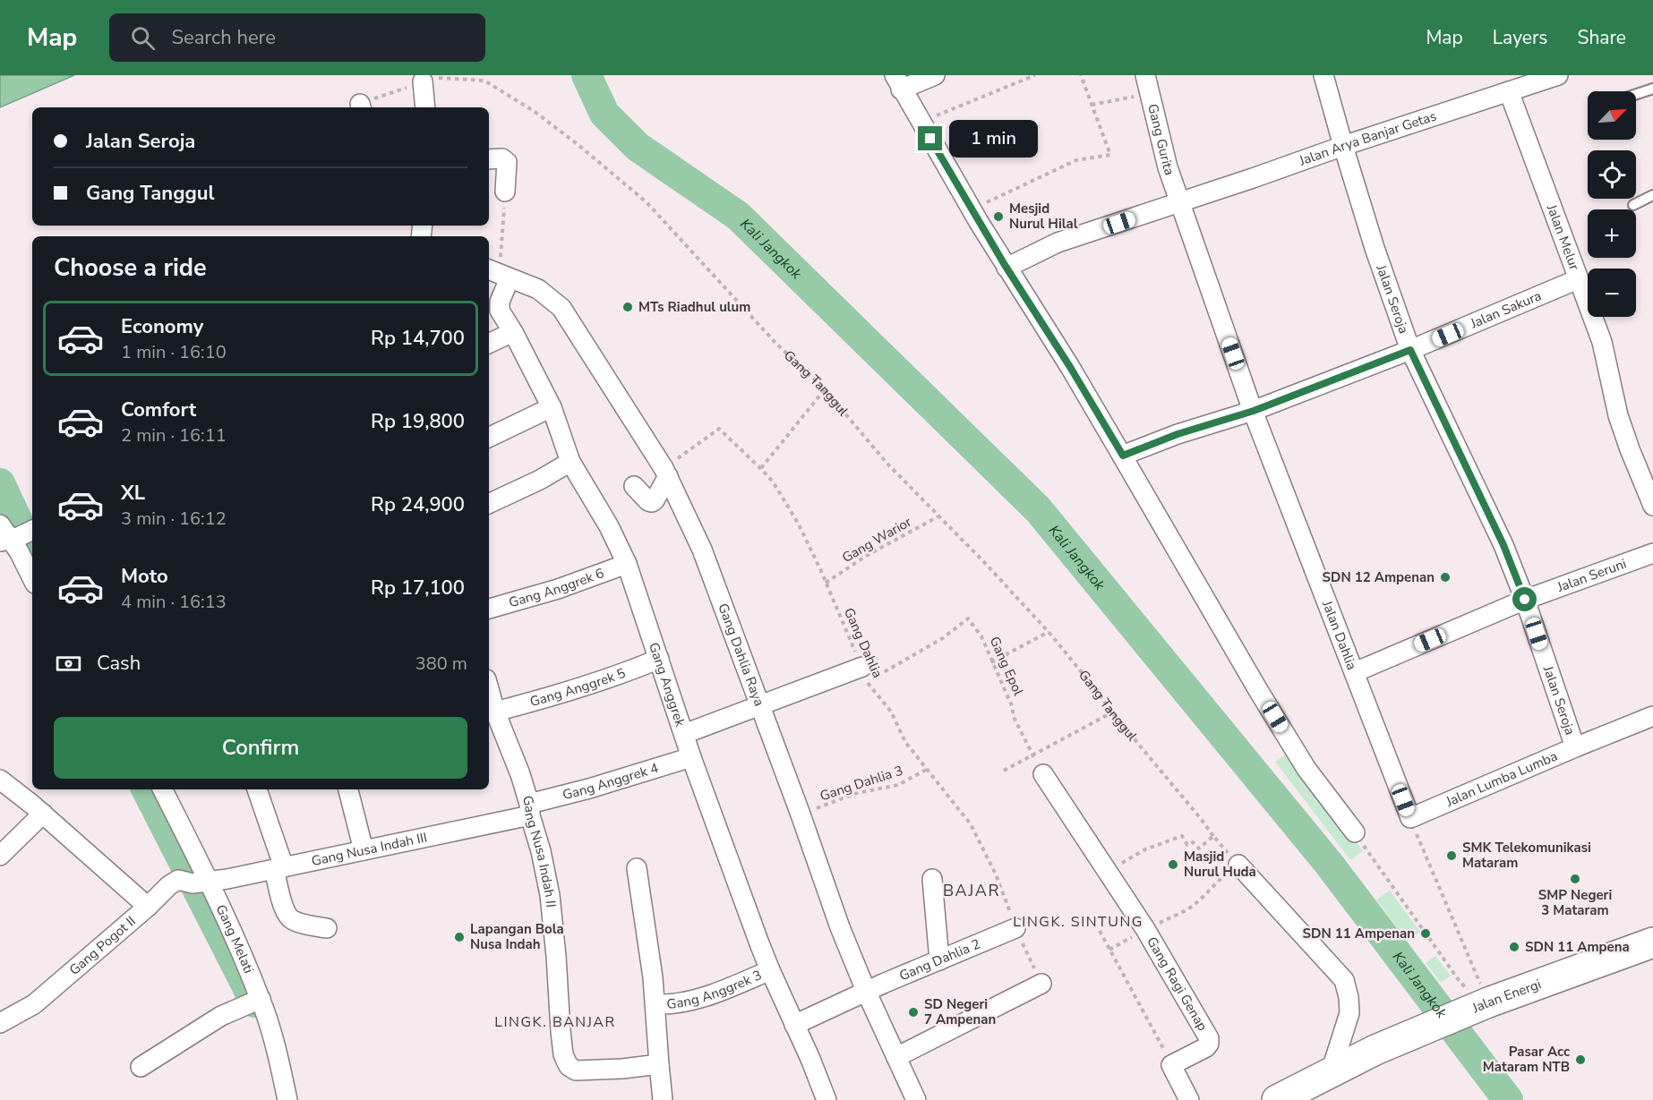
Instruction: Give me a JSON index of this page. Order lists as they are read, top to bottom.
{
  "streets": {
    "highway": ["Jalan Energi"],
    "street": [
      "Jalan Arya Banjar Getas",
      "Gang Gurita",
      "Jalan Melur",
      "Jalan Seroja",
      "Jalan Sakura",
      "Jalan Seruni",
      "Gang Anggrek 6",
      "Jalan Dahlia",
      "Gang Dahlia Raya",
      "Gang Anggrek",
      "Gang Anggrek 5",
      "Jalan Lumba Lumba",
      "Gang Anggrek 4",
      "Gang Nusa Indah III",
      "Gang Nusa Indah II",
      "Gang Melati",
      "Gang Pogot II",
      "Gang Dahlia 2",
      "Gang Ragi Genap",
      "Gang Anggrek 3"
    ],
    "path": [
      "Gang Tanggul",
      "Gang Warior",
      "Gang Dahlia",
      "Gang Epol",
      "Gang Dahlia 3"
    ]
  },
  "crossings": [
    ["Jalan Arya Banjar Getas", "Gang Gurita"],
    ["Jalan Arya Banjar Getas", "Jalan Melur"],
    ["Jalan Arya Banjar Getas", "Jalan Seroja"],
    ["Jalan Arya Banjar Getas", "Jalan Dahlia"],
    ["Gang Gurita", "Jalan Dahlia"],
    ["Jalan Melur", "Jalan Sakura"],
    ["Jalan Seroja", "Jalan Sakura"],
    ["Jalan Seroja", "Jalan Seruni"],
    ["Jalan Seroja", "Jalan Lumba Lumba"],
    ["Jalan Sakura", "Jalan Dahlia"],
    ["Gang Tanggul", "Gang Warior"],
    ["Gang Warior", "Gang Dahlia"],
    ["Jalan Seruni", "Jalan Dahlia"],
    ["Gang Anggrek 6", "Gang Anggrek"],
    ["Jalan Dahlia", "Jalan Lumba Lumba"],
    ["Gang Dahlia", "Gang Dahlia Raya"],
    ["Gang Dahlia", "Gang Epol"],
    ["Gang Dahlia", "Gang Dahlia 3"],
    ["Gang Dahlia", "Gang Dahlia 2"],
    ["Gang Dahlia Raya", "Gang Anggrek"],
    ["Gang Dahlia Raya", "Gang Dahlia 3"],
    ["Gang Dahlia Raya", "Gang Dahlia 2"],
    ["Gang Epol", "Gang Ragi Genap"],
    ["Gang Anggrek", "Gang Anggrek 5"],
    ["Gang Anggrek", "Gang Anggrek 4"],
    ["Gang Anggrek", "Gang Dahlia 2"],
    ["Gang Anggrek", "Gang Anggrek 3"],
    ["Gang Anggrek 5", "Gang Nusa Indah II"],
    ["Gang Anggrek 4", "Gang Nusa Indah III"],
    ["Gang Anggrek 4", "Gang Nusa Indah II"],
    ["Gang Nusa Indah III", "Gang Nusa Indah II"],
    ["Gang Nusa Indah III", "Gang Melati"],
    ["Gang Nusa Indah III", "Gang Pogot II"],
    ["Gang Melati", "Gang Pogot II"]
  ],
  "districts": ["BAJAR", "LINGK. SINTUNG", "LINGK. BANJAR"],
  "water": ["Kali Jangkok"],
  "places": [
    "Mesjid Nurul Hilal",
    "MTs Riadhul ulum",
    "SDN 12 Ampenan",
    "SMK Telekomunikasi Mataram",
    "Masjid Nurul Huda",
    "SMP Negeri 3 Mataram",
    "SDN 11 Ampenan",
    "Lapangan Bola Nusa Indah",
    "SDN 11 Ampena",
    "SD Negeri 7 Ampenan",
    "Pasar Acc Mataram NTB"
  ],
  "north": "top right",
  "page": {
    "header": "Map",
    "search": "Search here",
    "nav": ["Map", "Layers", "Share"],
    "map_buttons": ["+", "−"],
    "banner": ["Jalan Seroja", "Gang Tanggul"],
    "bubble": "1 min",
    "heading": "Choose a ride",
    "list": [
      {
        "name": "Economy",
        "note": "1 min · 16:10",
        "value": "Rp 14,700"
      },
      {
        "name": "Comfort",
        "note": "2 min · 16:11",
        "value": "Rp 19,800"
      },
      {
        "name": "XL",
        "note": "3 min · 16:12",
        "value": "Rp 24,900"
      },
      {
        "name": "Moto",
        "note": "4 min · 16:13",
        "value": "Rp 17,100"
      }
    ],
    "pay": ["Cash", "380 m"],
    "buttons": "Confirm"
  }
}
